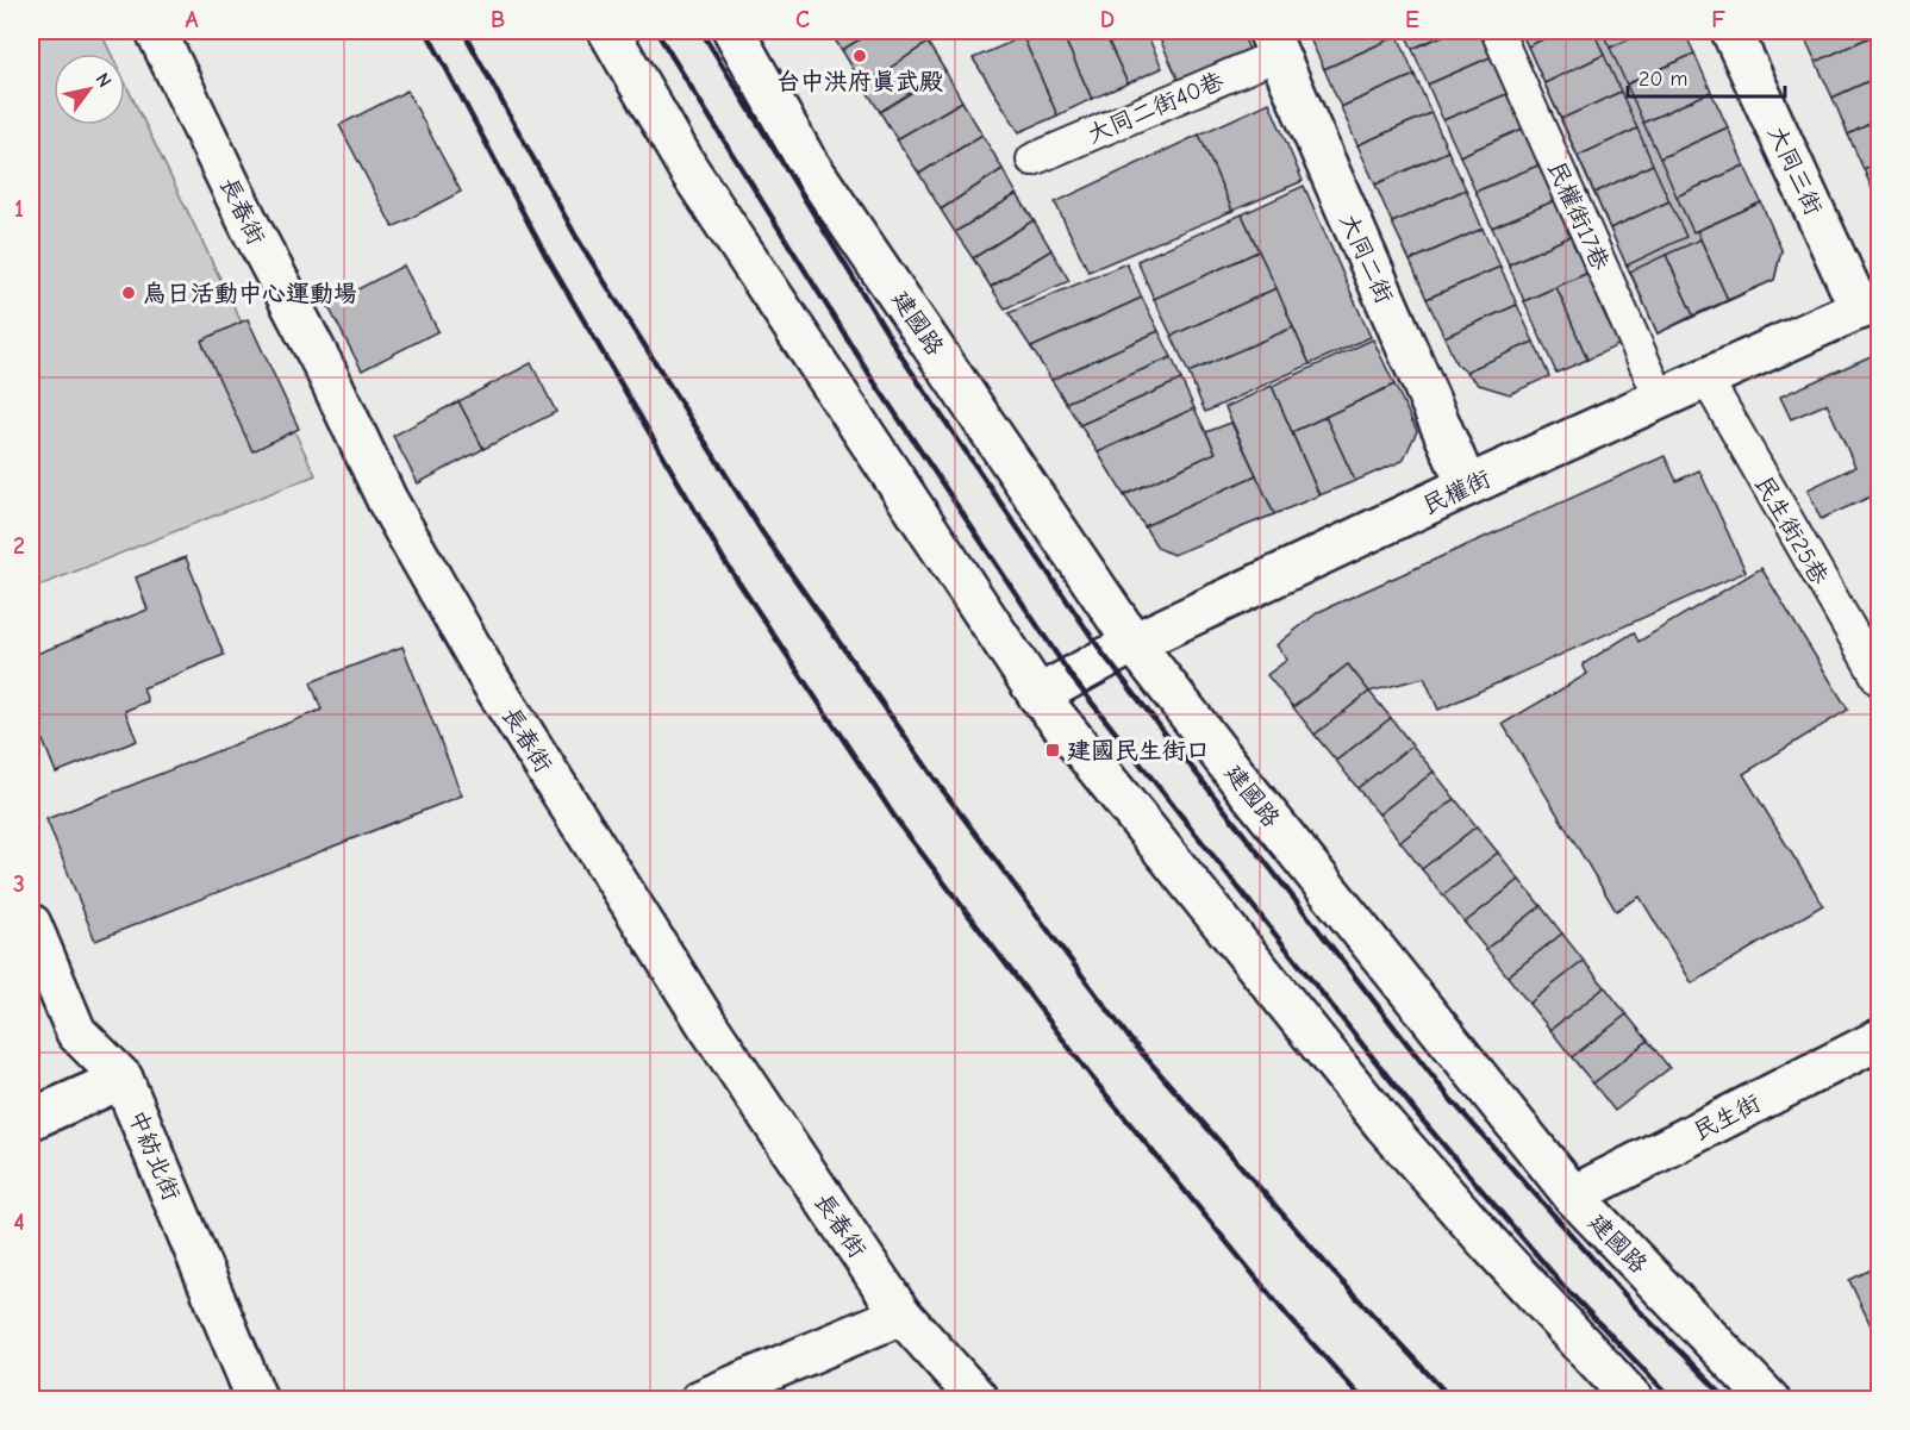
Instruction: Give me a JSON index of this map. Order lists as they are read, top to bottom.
{
  "streets": {
    "street": [
      "大同三街",
      "長春街",
      "大同二街",
      "建國路",
      "民權街",
      "民生街",
      "中紡北街"
    ],
    "lane": ["大同二街40巷", "民權街17巷", "民生街25巷"]
  },
  "crossings": [
    ["大同二街40巷", "大同二街"],
    ["大同三街", "民權街"],
    ["民權街17巷", "民權街"],
    ["大同二街", "民權街"],
    ["建國路", "民權街"],
    ["建國路", "民生街"],
    ["民權街", "民生街25巷"]
  ],
  "places": {
    "other": ["台中洪府真武殿", "烏日活動中心運動場"],
    "transit": ["建國民生街口"]
  },
  "scale_bar": "20 m",
  "north": "top right",
  "grid": {
    "columns": [
      "A",
      "B",
      "C",
      "D",
      "E",
      "F"
    ],
    "rows": [
      "1",
      "2",
      "3",
      "4"
    ]
  }
}
